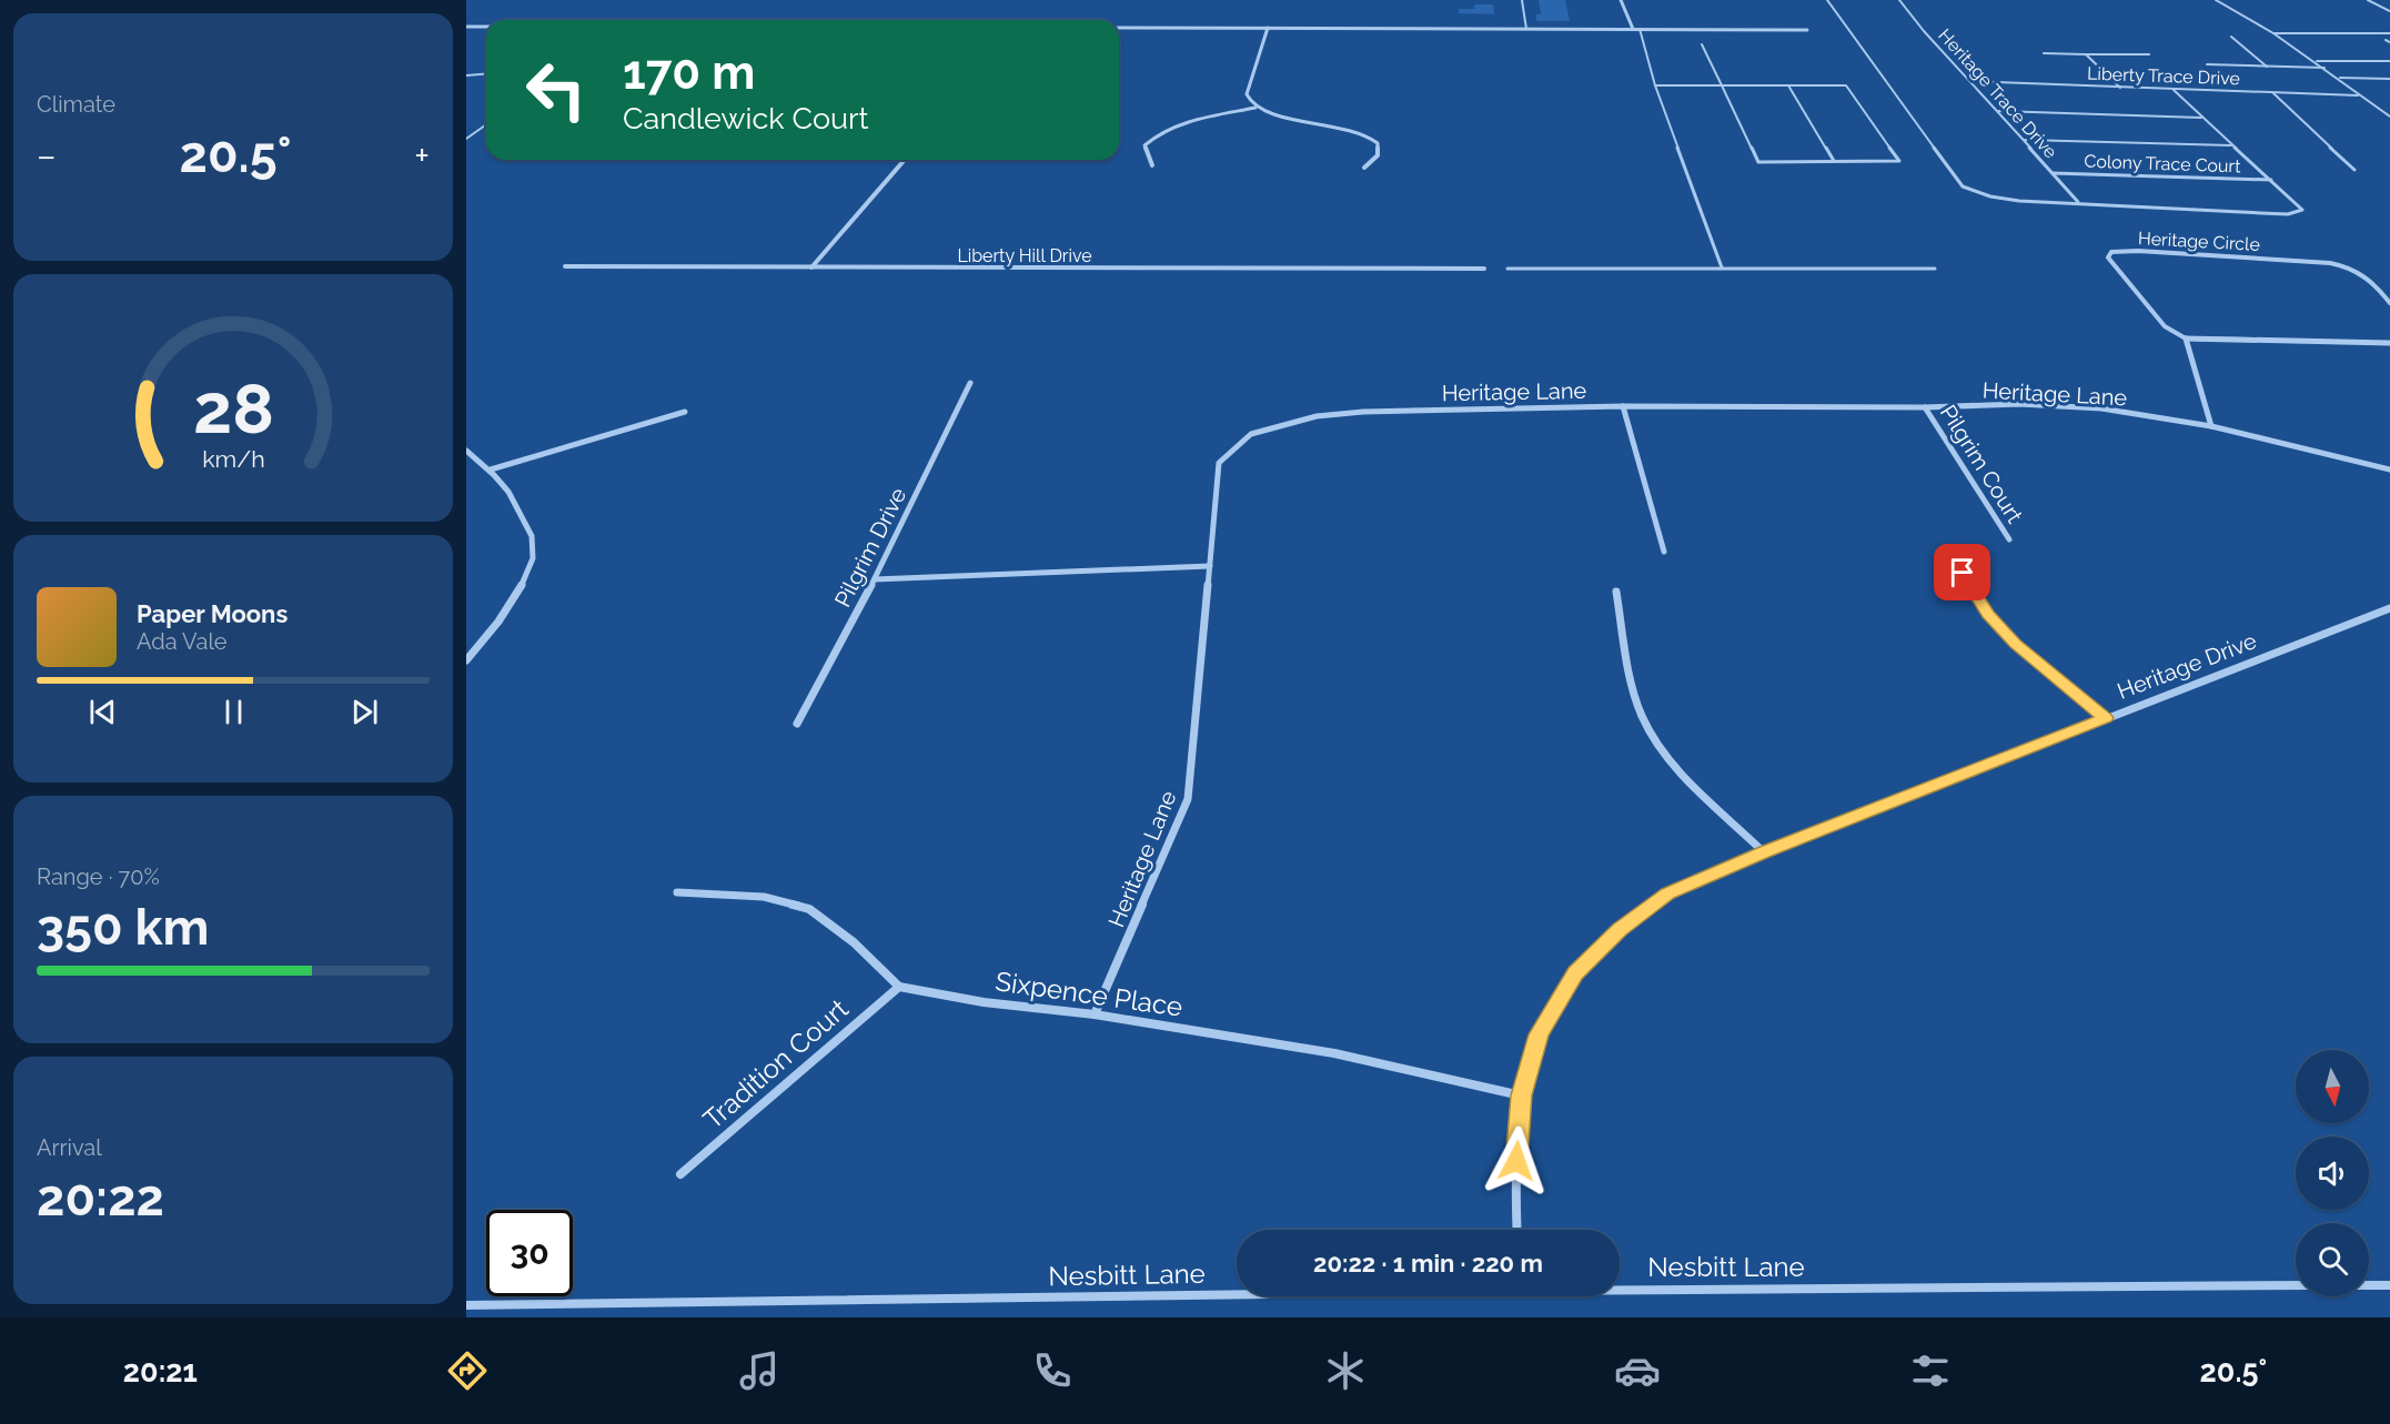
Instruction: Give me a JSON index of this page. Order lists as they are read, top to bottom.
{
  "streets": {
    "street": [
      "Heritage Circle",
      "Liberty Hill Drive",
      "Heritage Lane",
      "Pilgrim Court",
      "Pilgrim Drive",
      "Heritage Drive",
      "Sixpence Place",
      "Tradition Court",
      "Nesbitt Lane"
    ],
    "lane": ["Liberty Trace Drive", "Heritage Trace Drive", "Colony Trace Court"]
  },
  "crossings": [
    ["Liberty Trace Drive", "Heritage Trace Drive"],
    ["Heritage Trace Drive", "Colony Trace Court"],
    ["Heritage Lane", "Pilgrim Court"],
    ["Heritage Lane", "Sixpence Place"],
    ["Heritage Drive", "Sixpence Place"],
    ["Sixpence Place", "Tradition Court"]
  ],
  "north": "bottom",
  "page": {
    "tile": [
      "Climate",
      ["Range · 70%", "350 km"],
      ["Arrival", "20:22"]
    ],
    "turn": ["170 m", "Candlewick Court"],
    "heat": ["−", "20.5°", "+"],
    "song": ["Paper Moons", "Ada Vale"],
    "limit": "30",
    "trip": "20:22 · 1 min · 220 m",
    "tabs": ["20:21", "20.5°"],
    "gauge": ["28", "km/h"]
  }
}
